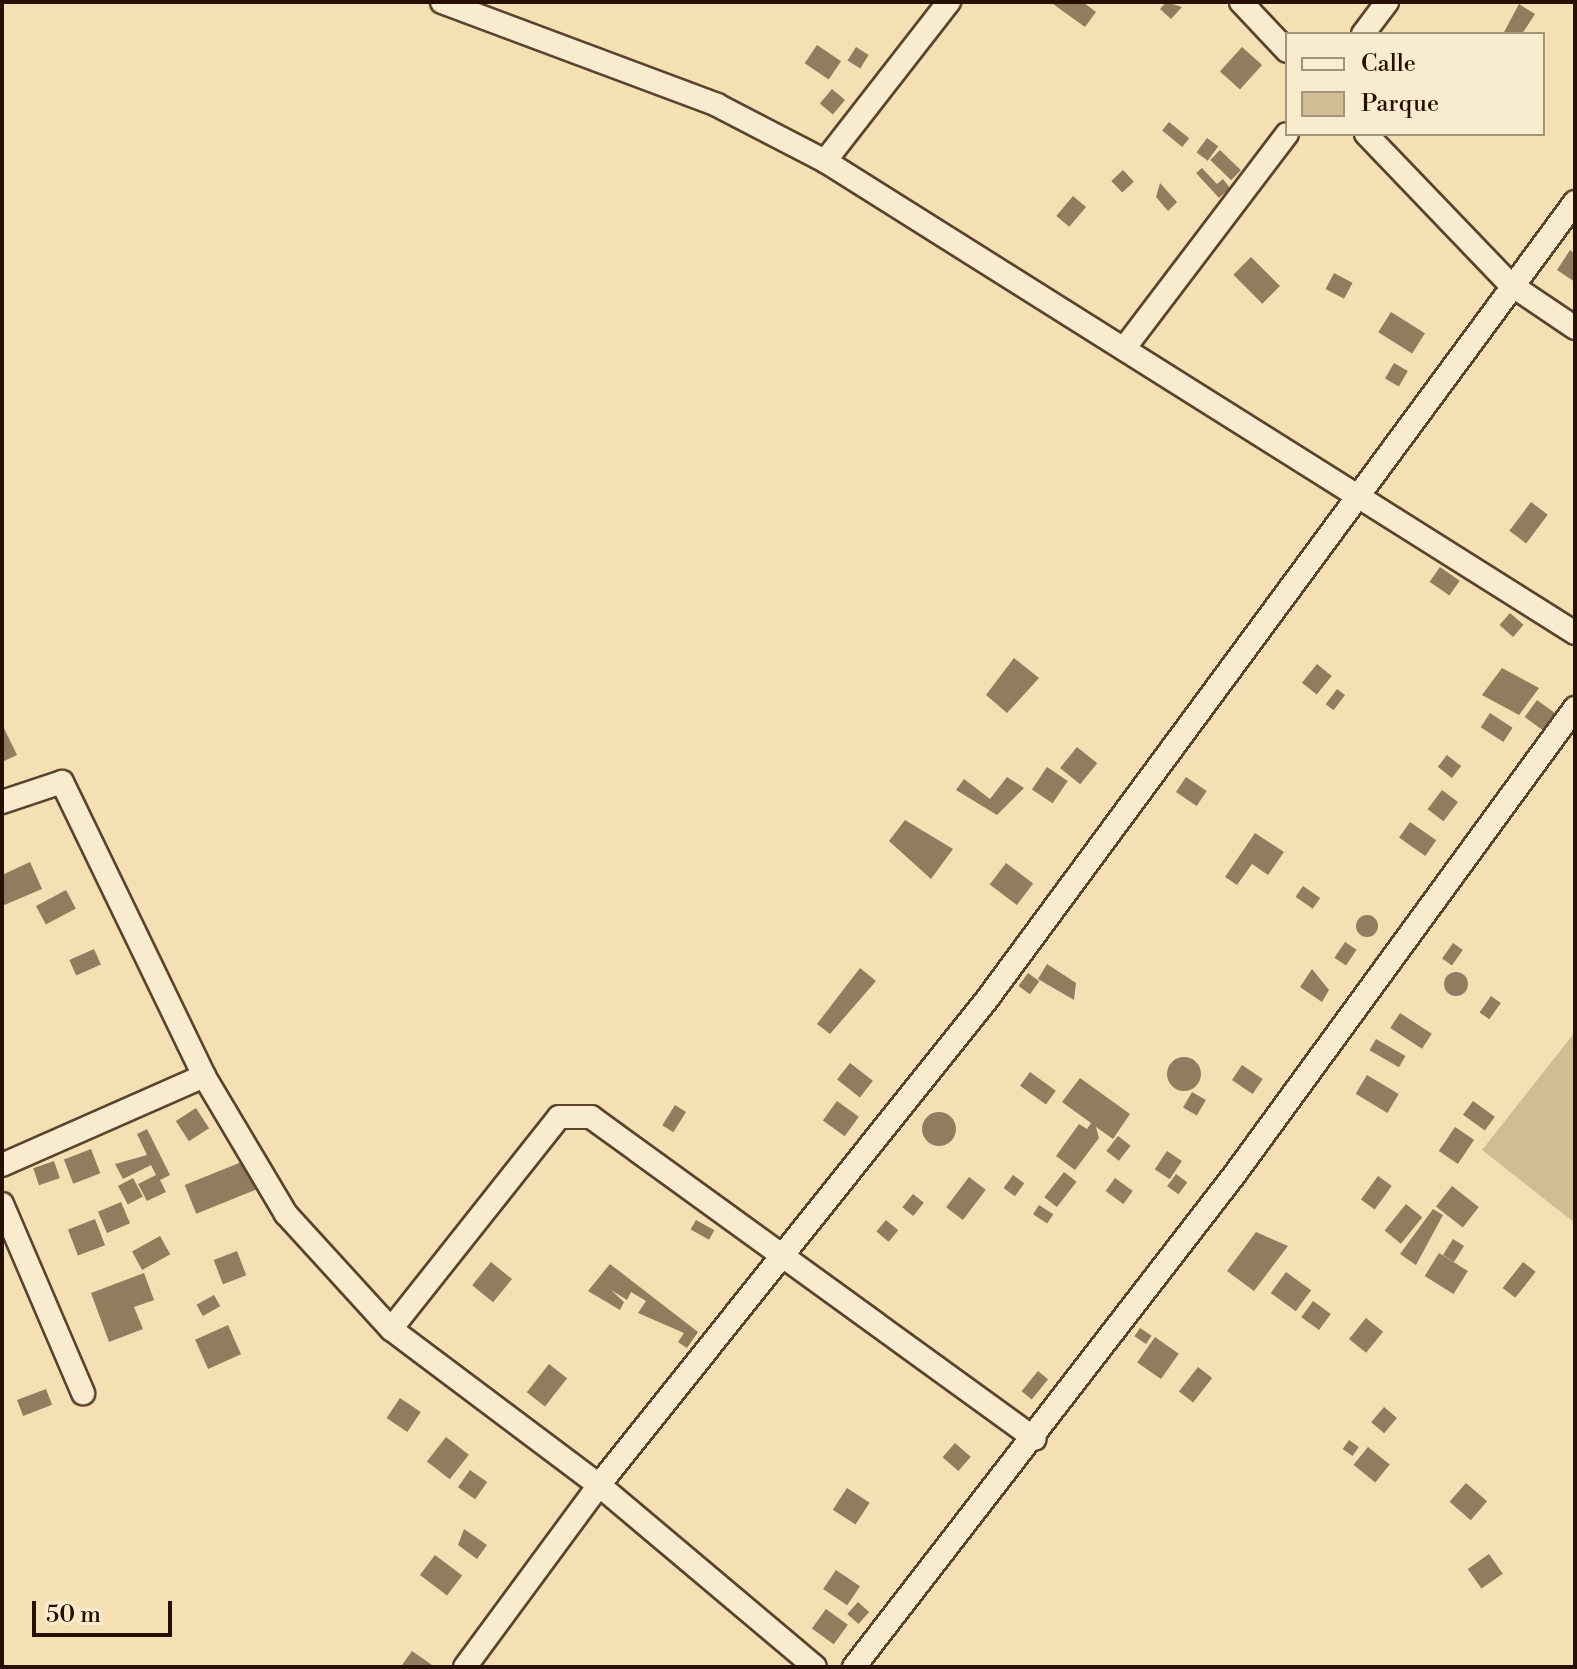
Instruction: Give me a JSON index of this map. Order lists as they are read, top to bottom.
{
  "legend": ["Calle", "Parque"],
  "scale_bar": "50 m"
}
